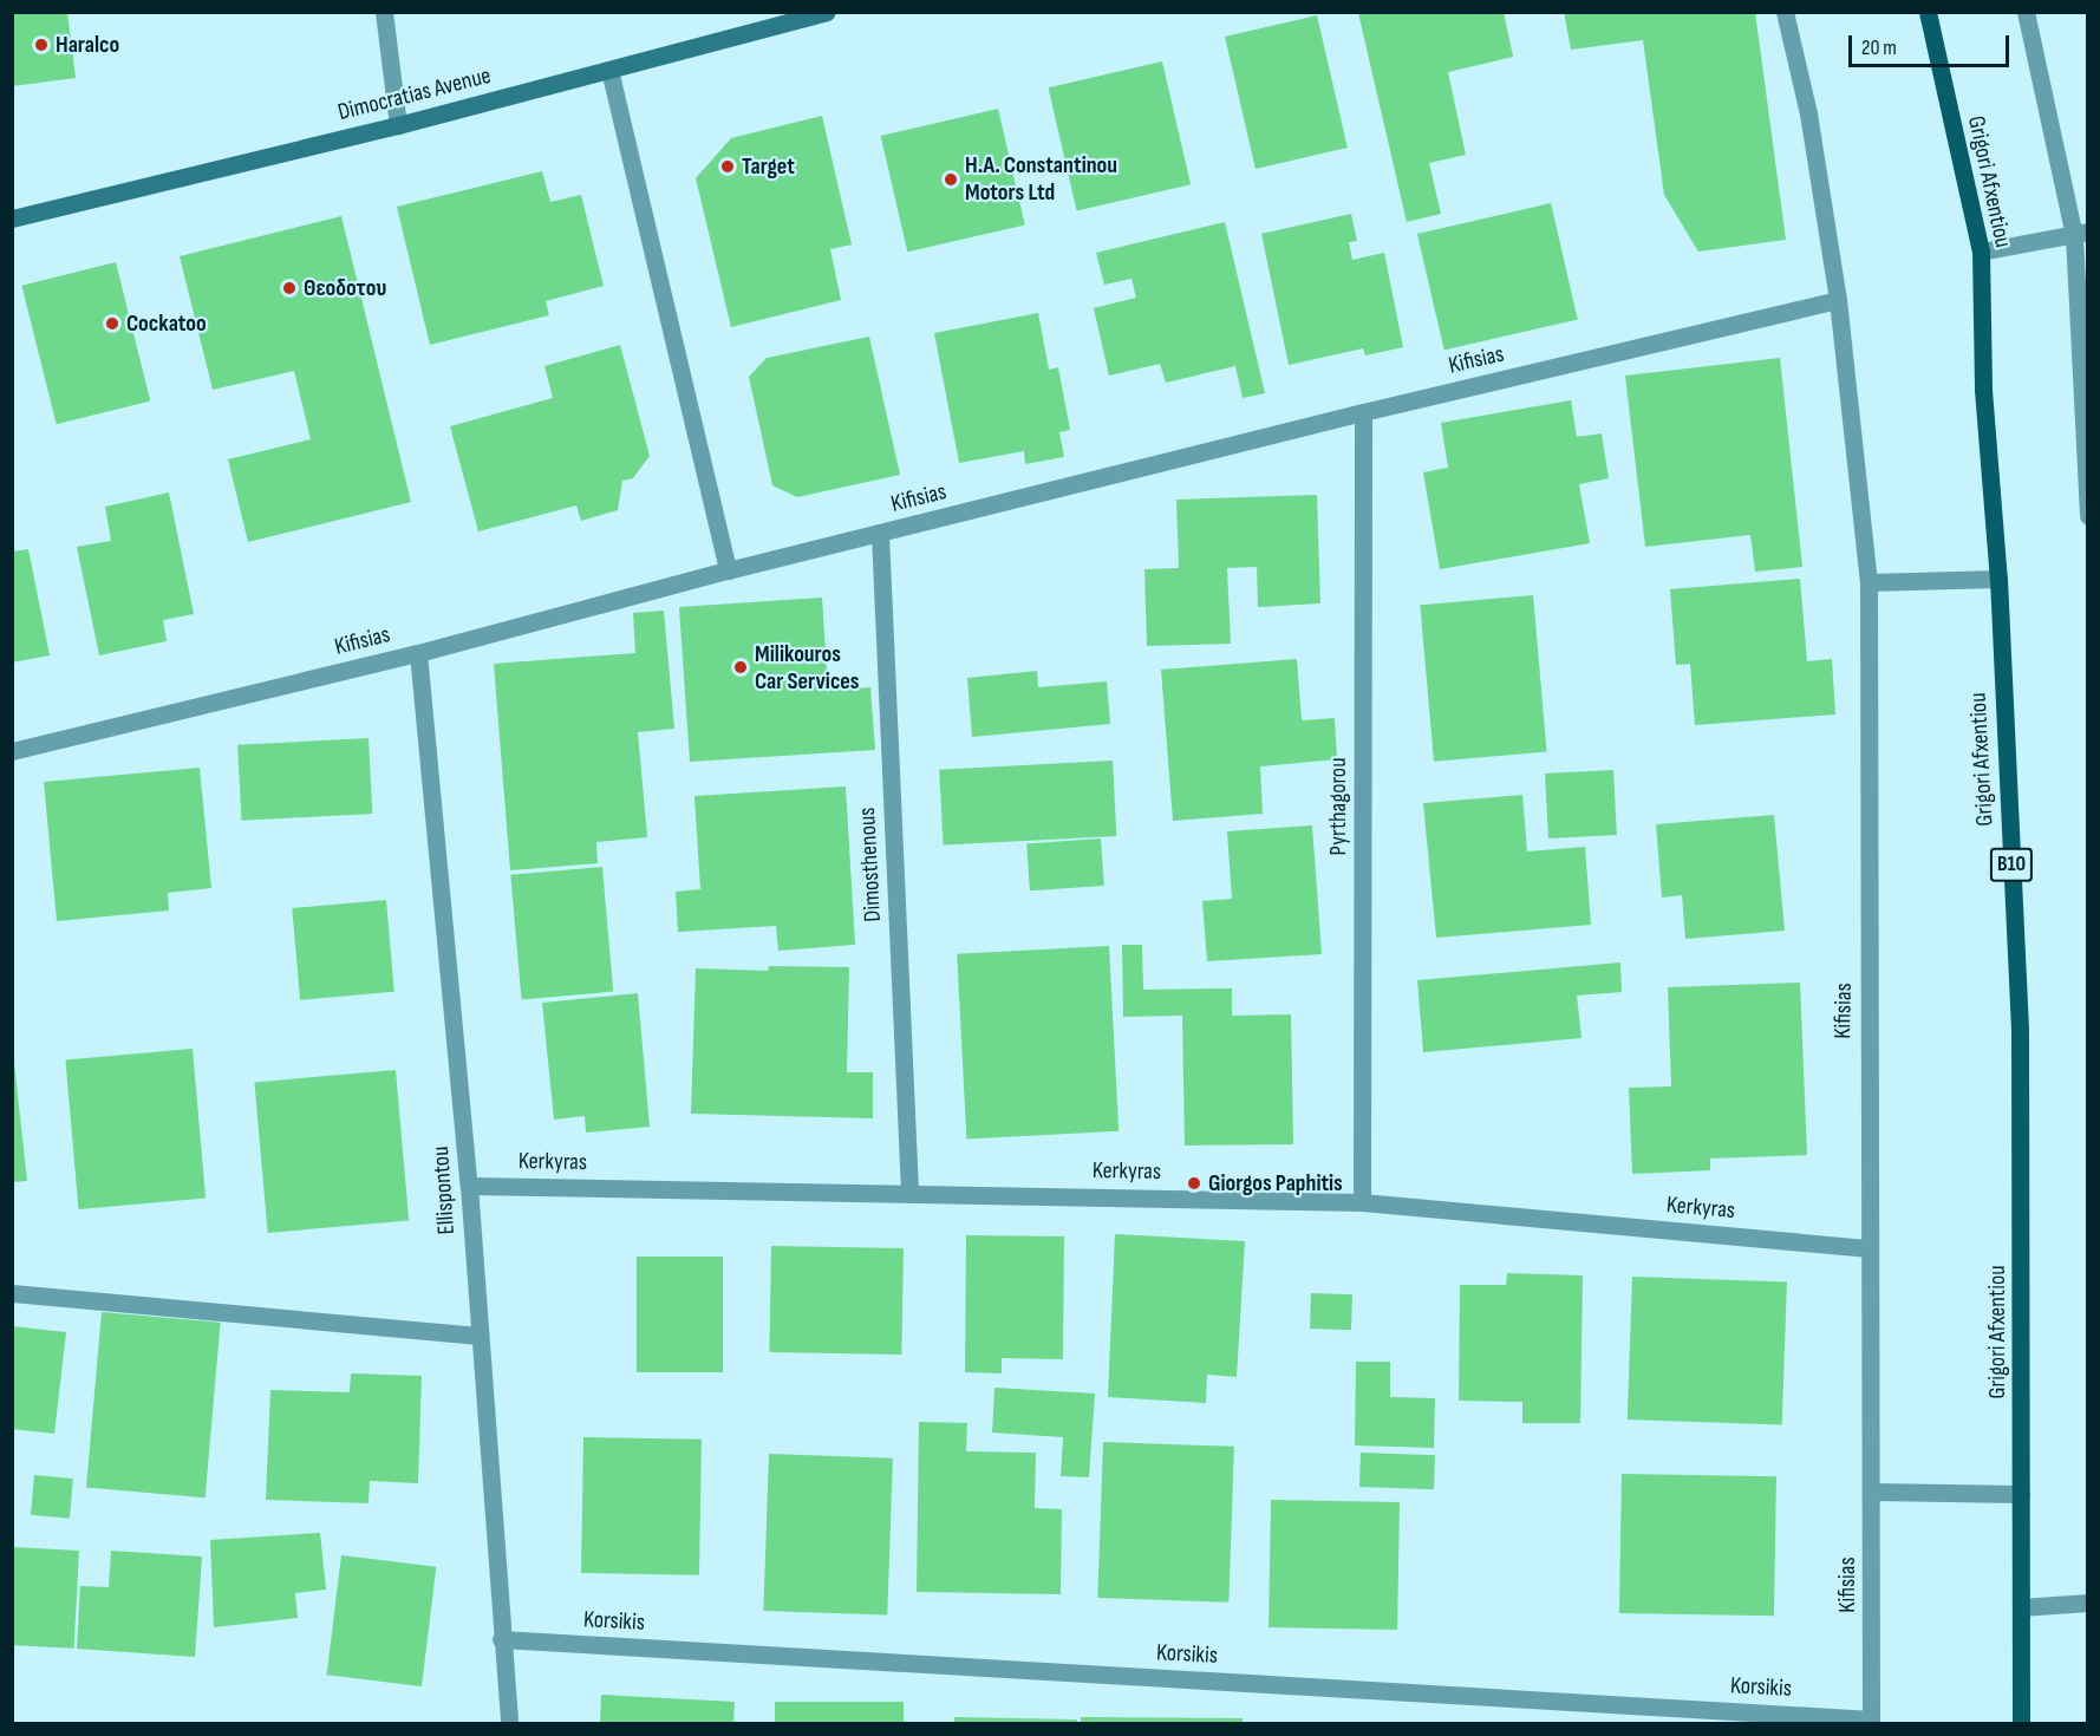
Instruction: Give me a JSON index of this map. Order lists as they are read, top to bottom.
{
  "streets": {
    "main road": ["Dimocratias Avenue", "Grigori Afxentiou", "B10"],
    "street": [
      "Kifisias",
      "Pyrthagorou",
      "Dimosthenous",
      "Kerkyras",
      "Ellispontou",
      "Korsikis"
    ]
  },
  "crossings": [
    ["Kifisias", "Pyrthagorou"],
    ["Kifisias", "Dimosthenous"],
    ["Kifisias", "Kerkyras"],
    ["Kifisias", "Ellispontou"],
    ["Kifisias", "Korsikis"],
    ["Pyrthagorou", "Kerkyras"],
    ["Dimosthenous", "Kerkyras"],
    ["Kerkyras", "Ellispontou"],
    ["Ellispontou", "Korsikis"]
  ],
  "places": [
    "Haralco",
    "Target",
    "H.A. Constantinou Motors Ltd",
    "Θεοδοτου",
    "Cockatoo",
    "Milikouros Car Services",
    "Giorgos Paphitis"
  ],
  "scale_bar": "20 m"
}
